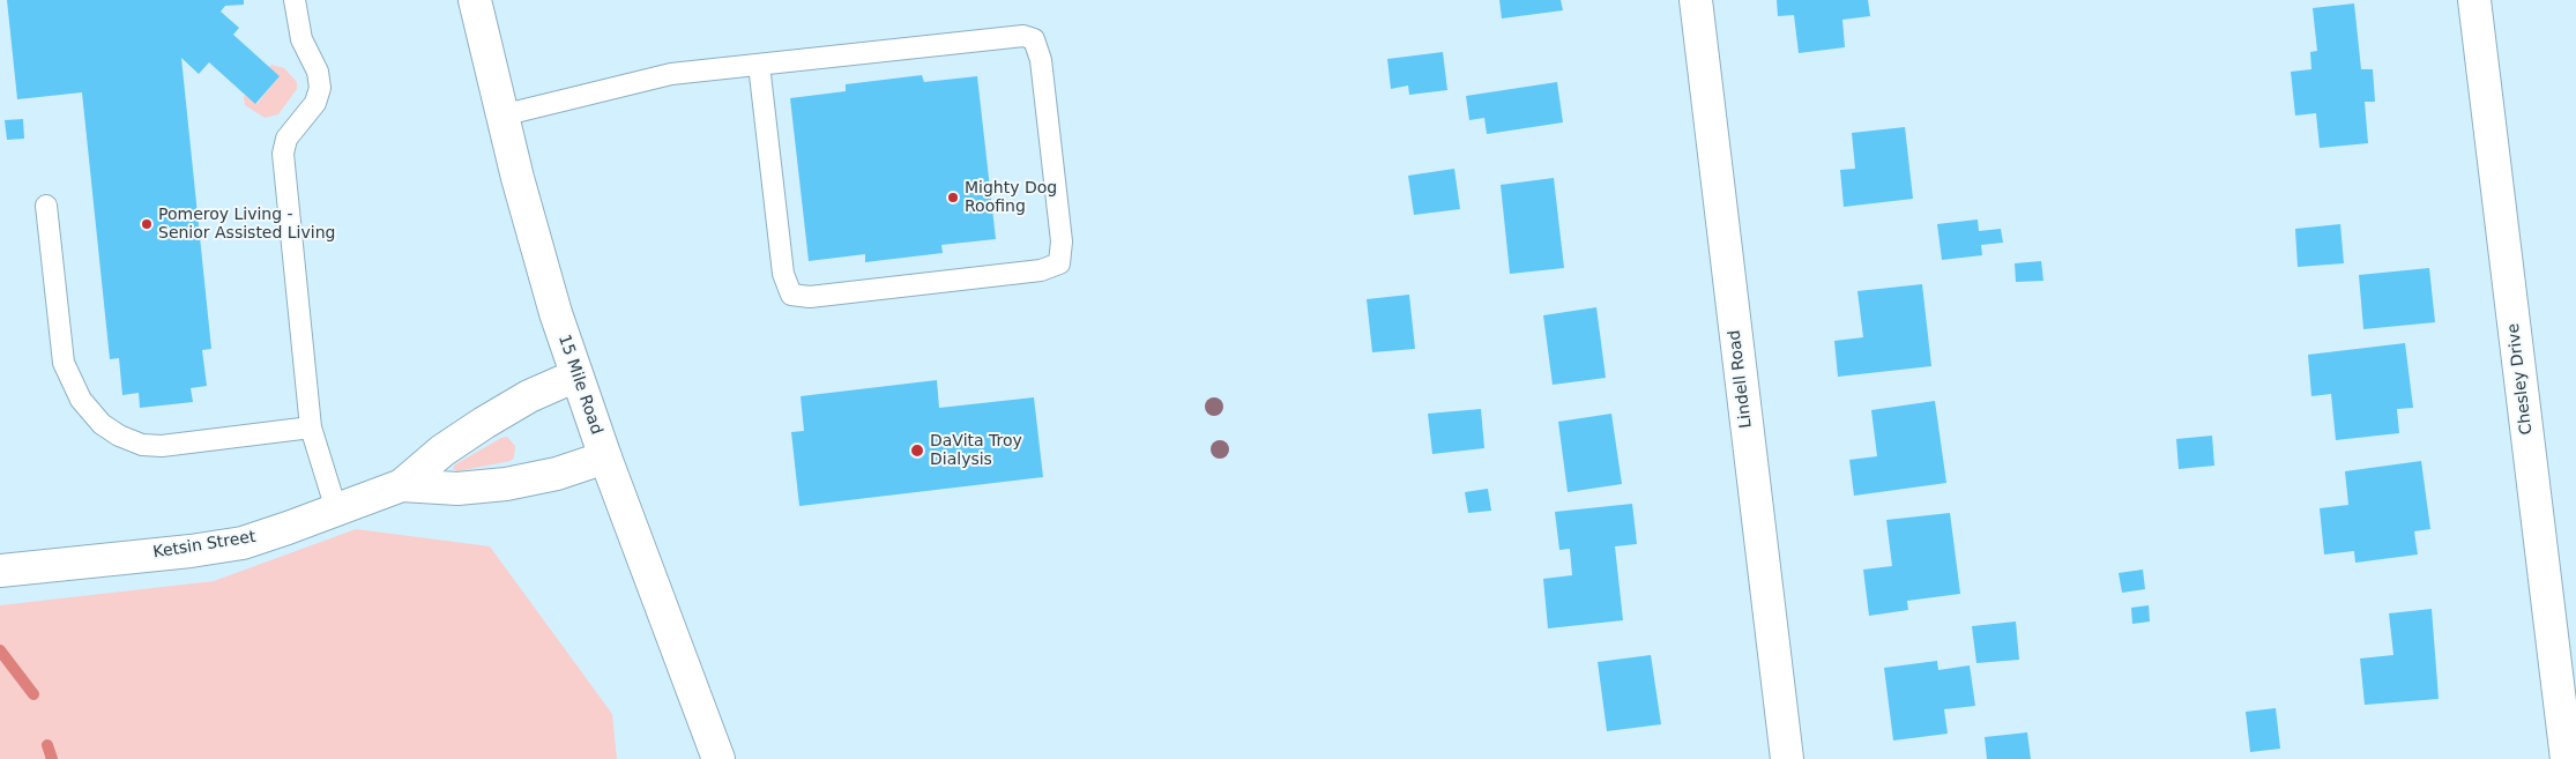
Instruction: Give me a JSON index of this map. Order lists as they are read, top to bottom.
{
  "streets": {
    "street": [
      "Lindell Road",
      "Chesley Drive",
      "15 Mile Road",
      "Ketsin Street"
    ]
  },
  "crossings": [
    ["15 Mile Road", "Ketsin Street"]
  ],
  "places": ["Mighty Dog Roofing", "Pomeroy Living - Senior Assisted Living", "DaVita Troy Dialysis"]
}
